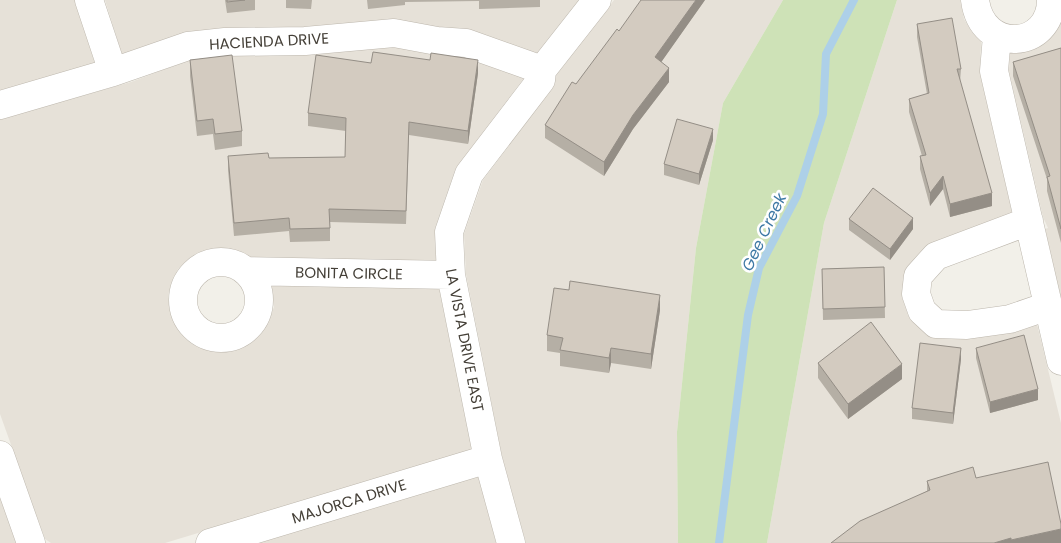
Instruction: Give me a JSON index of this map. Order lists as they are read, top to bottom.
{
  "streets": {
    "street": [
      "HACIENDA DRIVE",
      "BONITA CIRCLE",
      "LA VISTA DRIVE EAST",
      "MAJORCA DRIVE"
    ]
  },
  "crossings": [
    ["HACIENDA DRIVE", "LA VISTA DRIVE EAST"],
    ["BONITA CIRCLE", "LA VISTA DRIVE EAST"],
    ["LA VISTA DRIVE EAST", "MAJORCA DRIVE"]
  ],
  "water": ["Gee Creek"]
}
